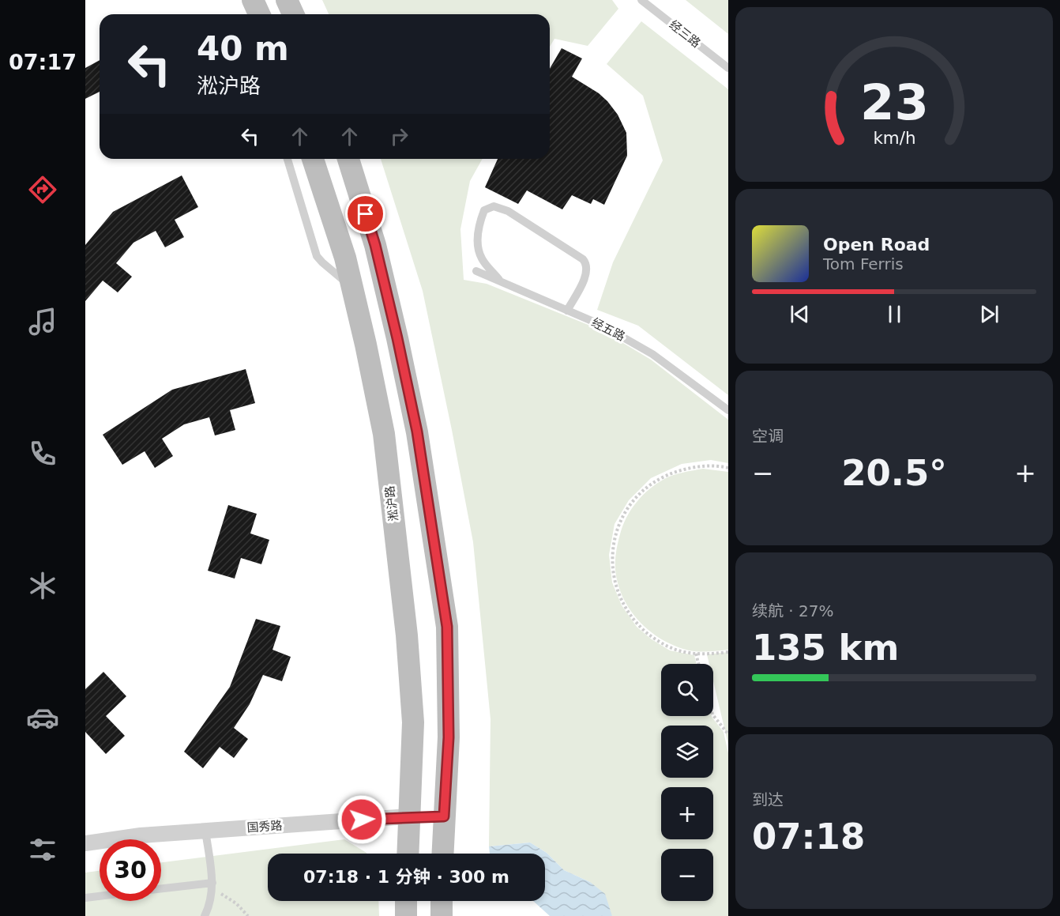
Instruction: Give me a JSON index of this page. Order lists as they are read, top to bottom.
{
  "streets": {
    "main road": ["淞沪路", "国秀路"],
    "lane": ["经三路", "经五路"]
  },
  "crossings": [
    ["淞沪路", "国秀路"]
  ],
  "page": {
    "tabs": "07:17",
    "turn": ["40 m", "淞沪路"],
    "song": ["Open Road", "Tom Ferris"],
    "tile": [
      "空调",
      ["续航 · 27%", "135 km"],
      ["到达", "07:18"]
    ],
    "heat": ["−", "20.5°", "+"],
    "map_buttons": ["+", "−"],
    "limit": "30",
    "trip": "07:18 · 1 分钟 · 300 m",
    "gauge": ["23", "km/h"]
  }
}
